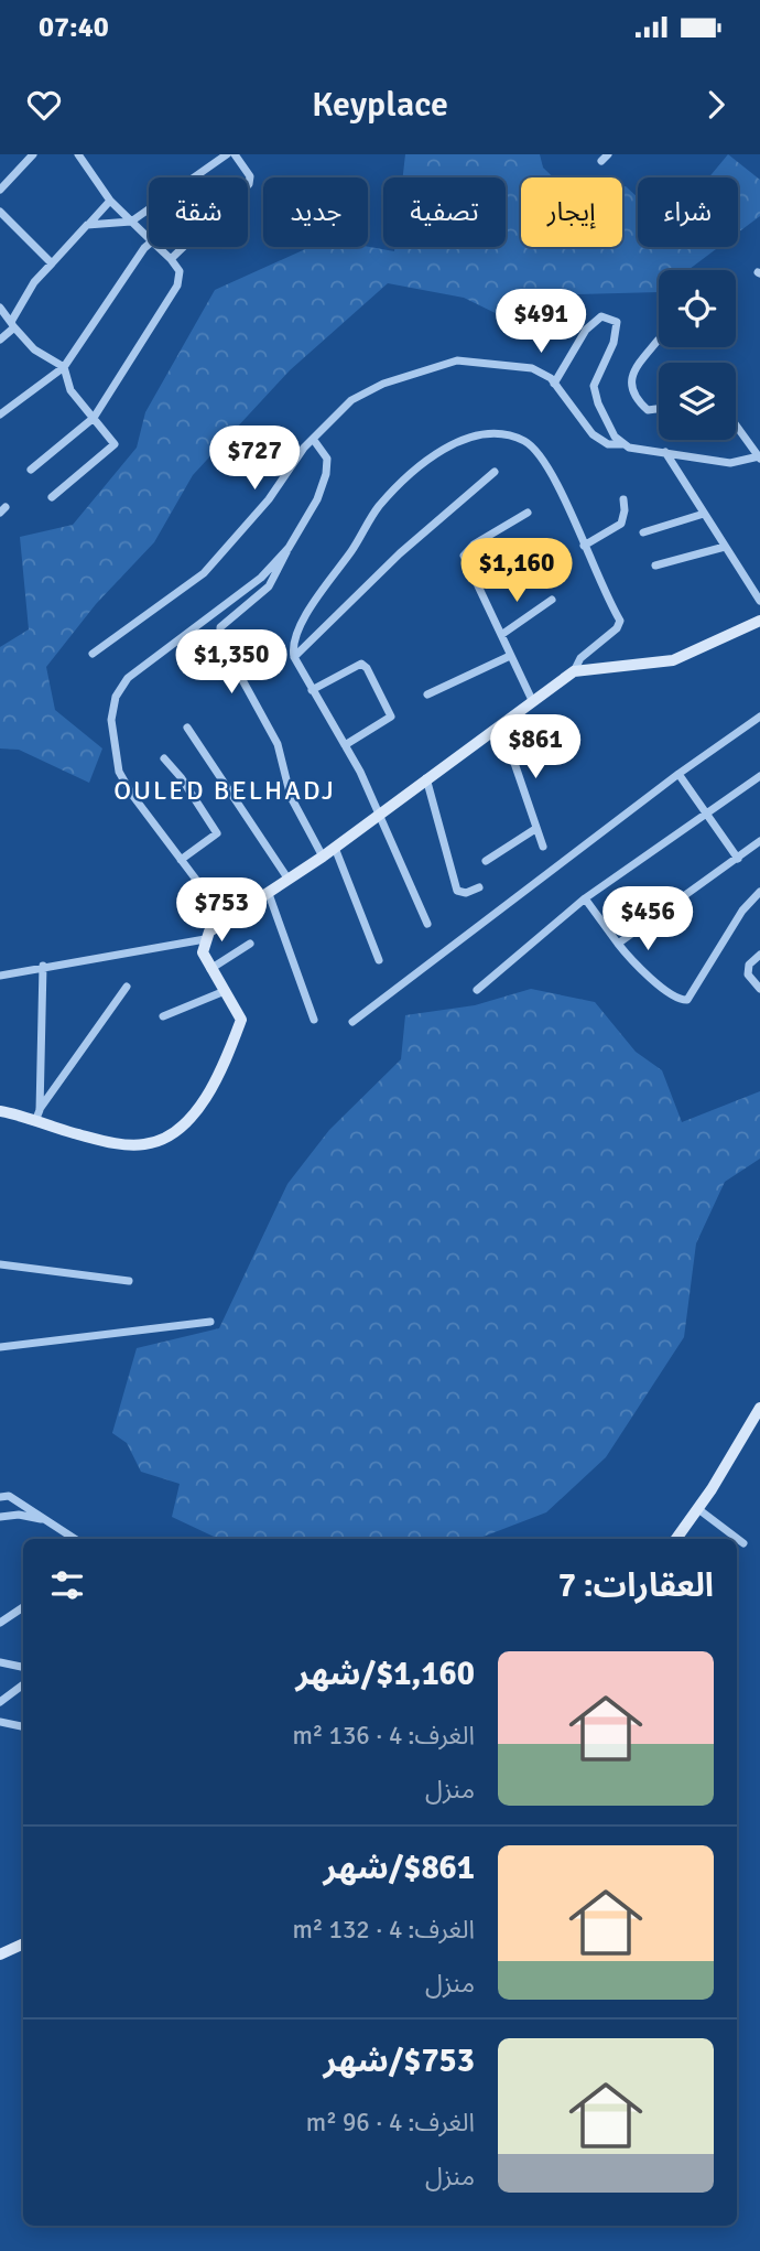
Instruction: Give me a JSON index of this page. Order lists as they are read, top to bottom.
{
  "districts": ["OULED BELHADJ"],
  "page": {
    "status": "07:40",
    "header": "Keyplace",
    "chip": [
      "شراء",
      "إيجار",
      "تصفية",
      "جديد",
      "شقة"
    ],
    "price": [
      "$491",
      "$727",
      "$1,160",
      "$1,350",
      "$861",
      "$753",
      "$456"
    ],
    "heading": "العقارات: 7",
    "list": [
      {
        "name": "$1,160/شهر",
        "note": "الغرف: 4 · 136 m² · منزل"
      },
      {
        "name": "$861/شهر",
        "note": "الغرف: 4 · 132 m² · منزل"
      },
      {
        "name": "$753/شهر",
        "note": "الغرف: 4 · 96 m² · منزل"
      }
    ]
  }
}
